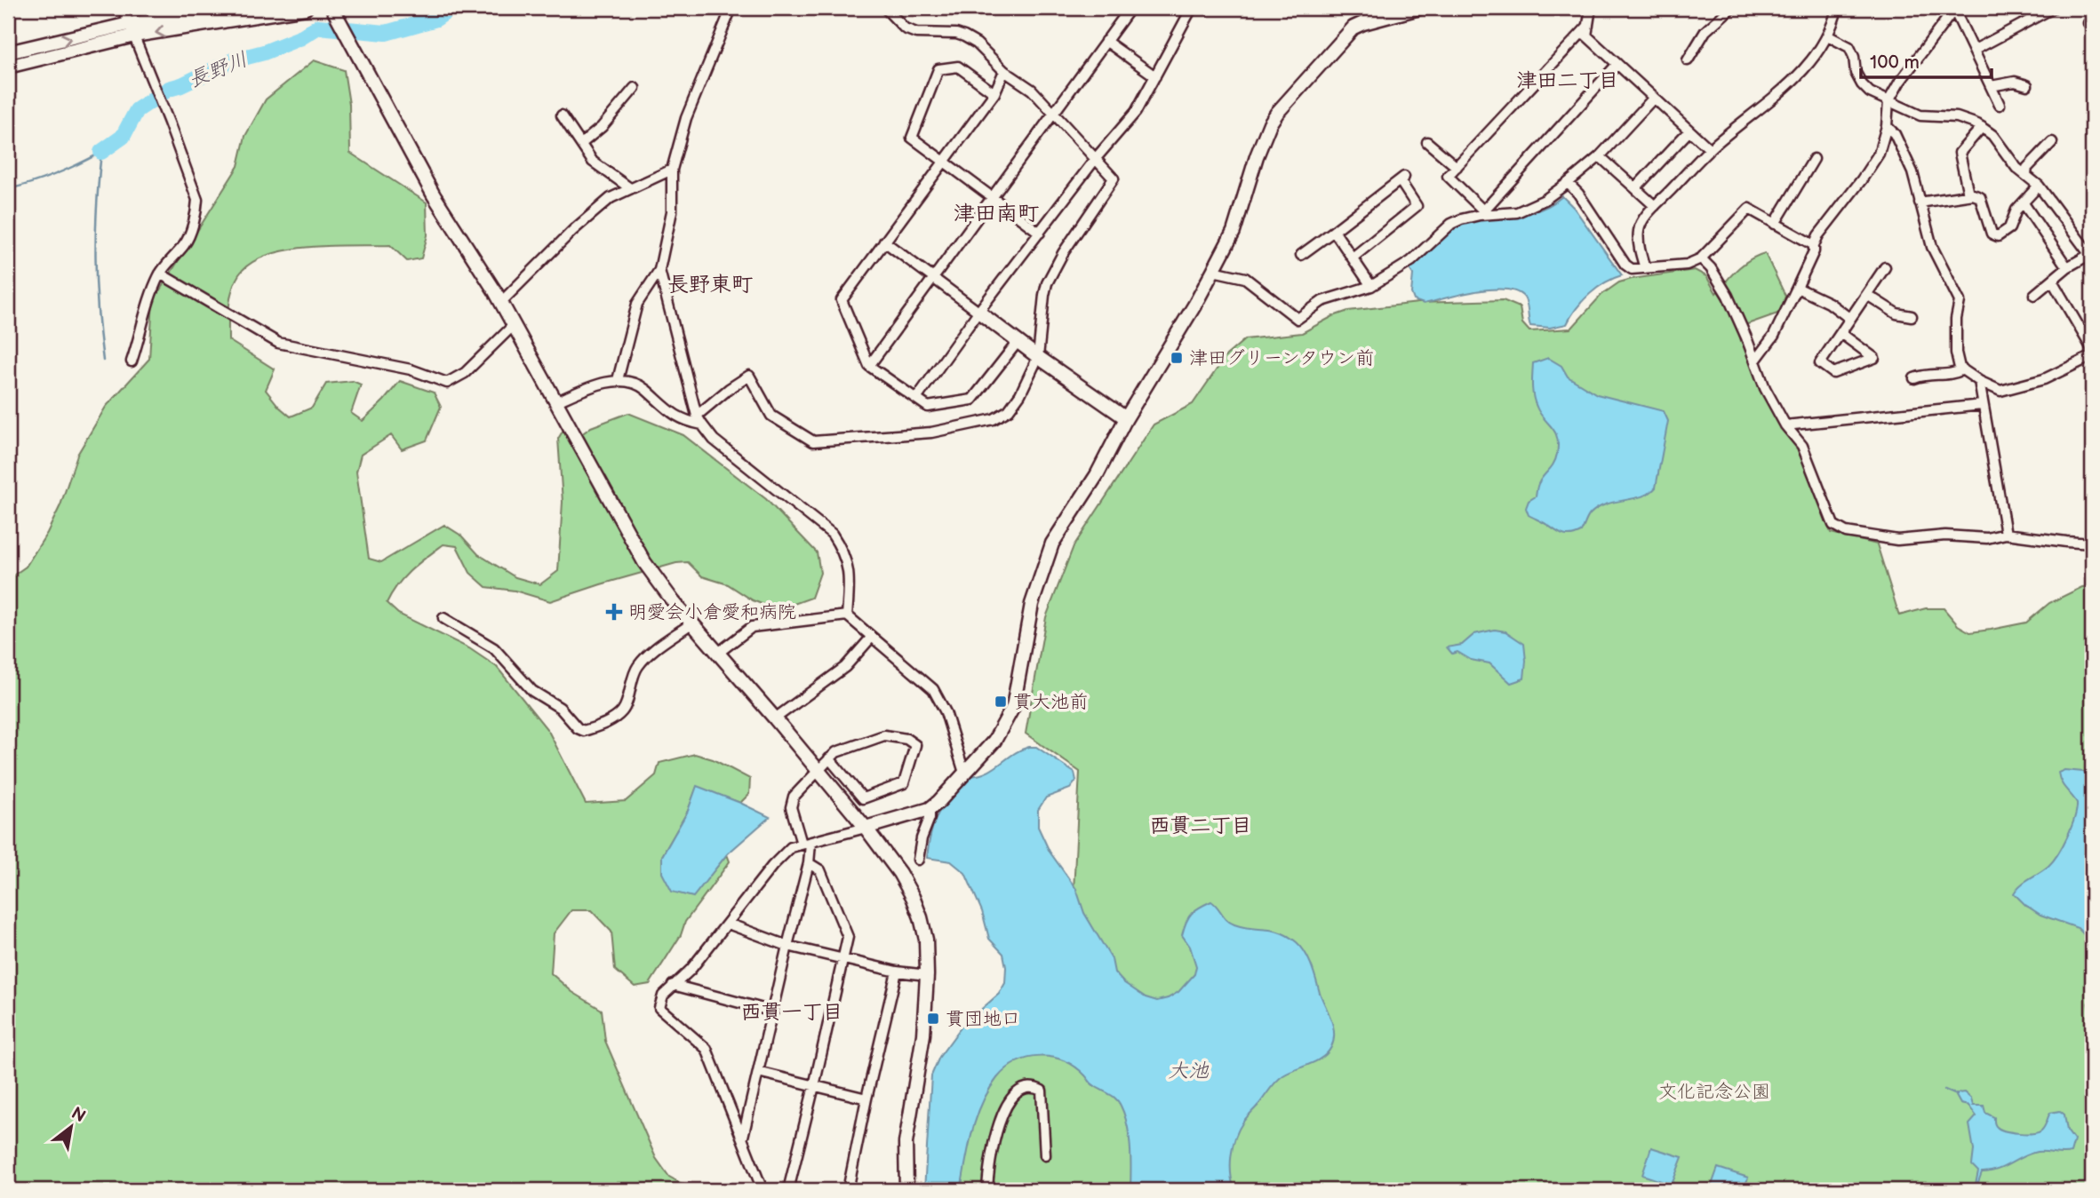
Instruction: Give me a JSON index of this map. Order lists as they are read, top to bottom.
{
  "districts": [
    "津田二丁目",
    "津田南町",
    "長野東町",
    "西貫二丁目",
    "西貫一丁目"
  ],
  "water": ["長野川", "大池"],
  "parks": ["文化記念公園"],
  "places": {
    "transit": ["津田グリーンタウン前", "貫大池前", "貫団地口"],
    "health": ["明愛会小倉愛和病院"]
  },
  "scale_bar": "100 m",
  "north": "top right"
}
